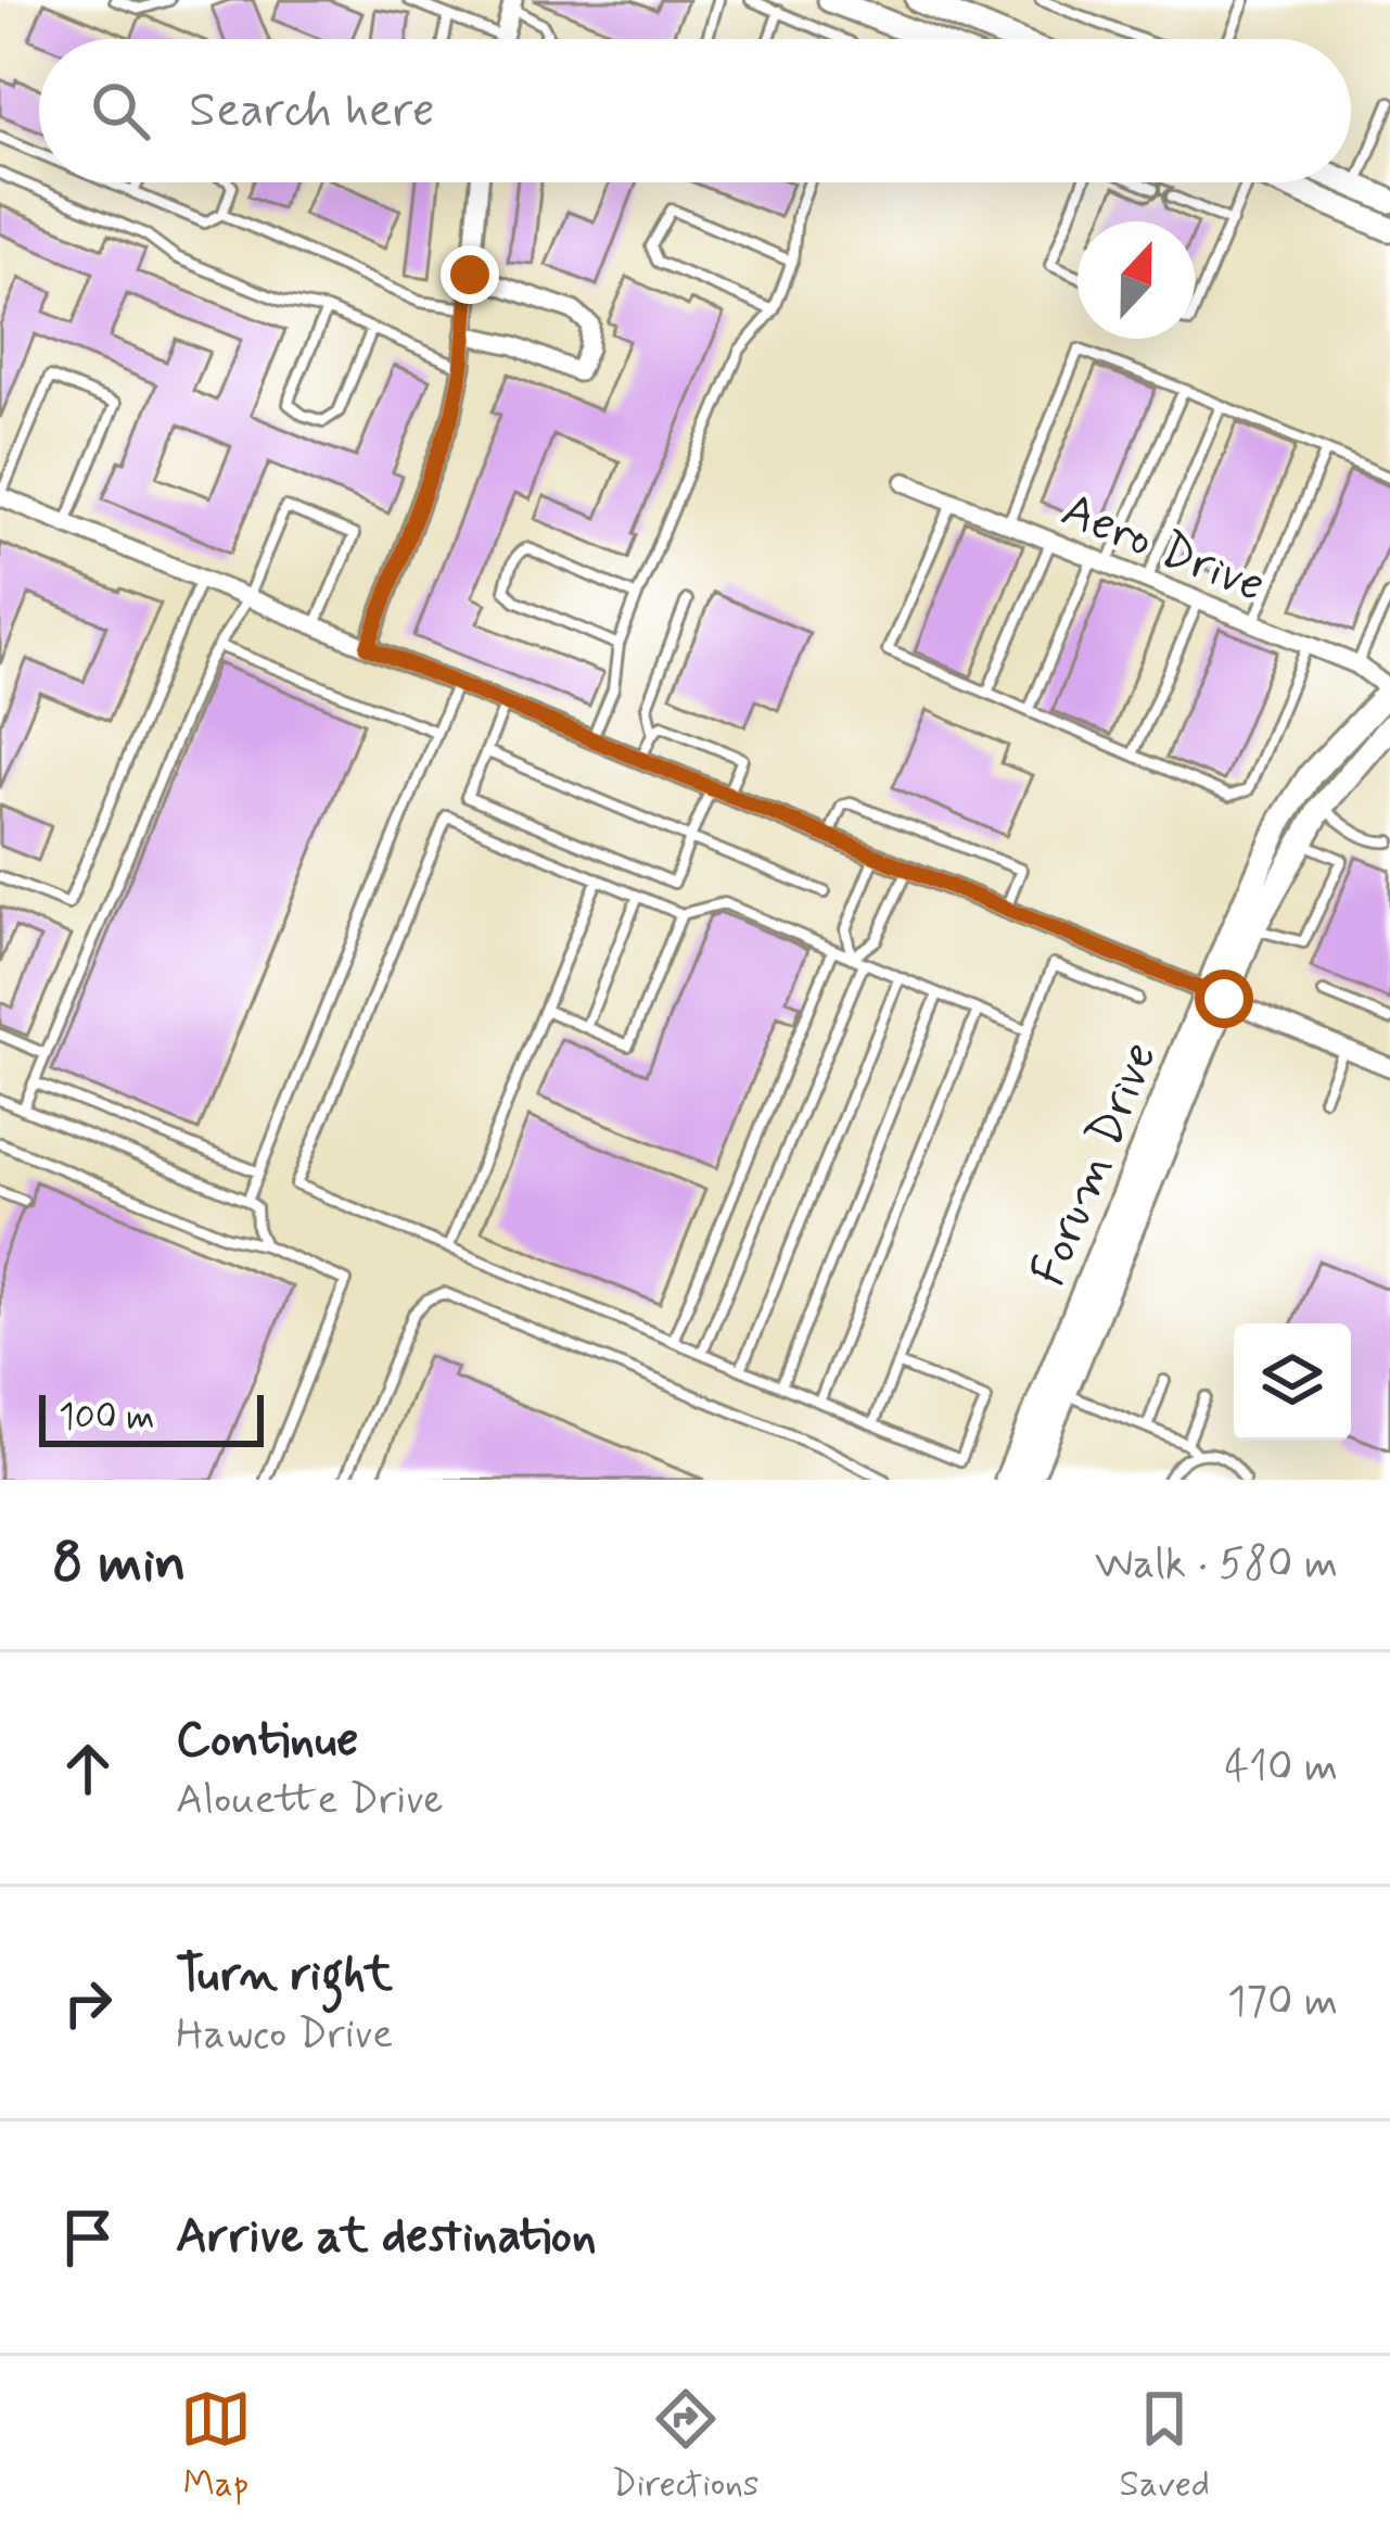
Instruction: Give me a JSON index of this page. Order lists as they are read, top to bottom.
{
  "streets": {
    "street": ["Aero Drive", "Forum Drive"]
  },
  "crossings": [
    ["Aero Drive", "Forum Drive"]
  ],
  "scale_bar": "100 m",
  "north": "top",
  "page": {
    "search": "Search here",
    "scale": "100 m",
    "heading": ["8 min", "Walk · 580 m"],
    "list": [
      ["Continue", "Alouette Drive", "410 m"],
      ["Turn right", "Hawco Drive", "170 m"],
      "Arrive at destination"
    ],
    "nav": ["Map", "Directions", "Saved"]
  }
}
